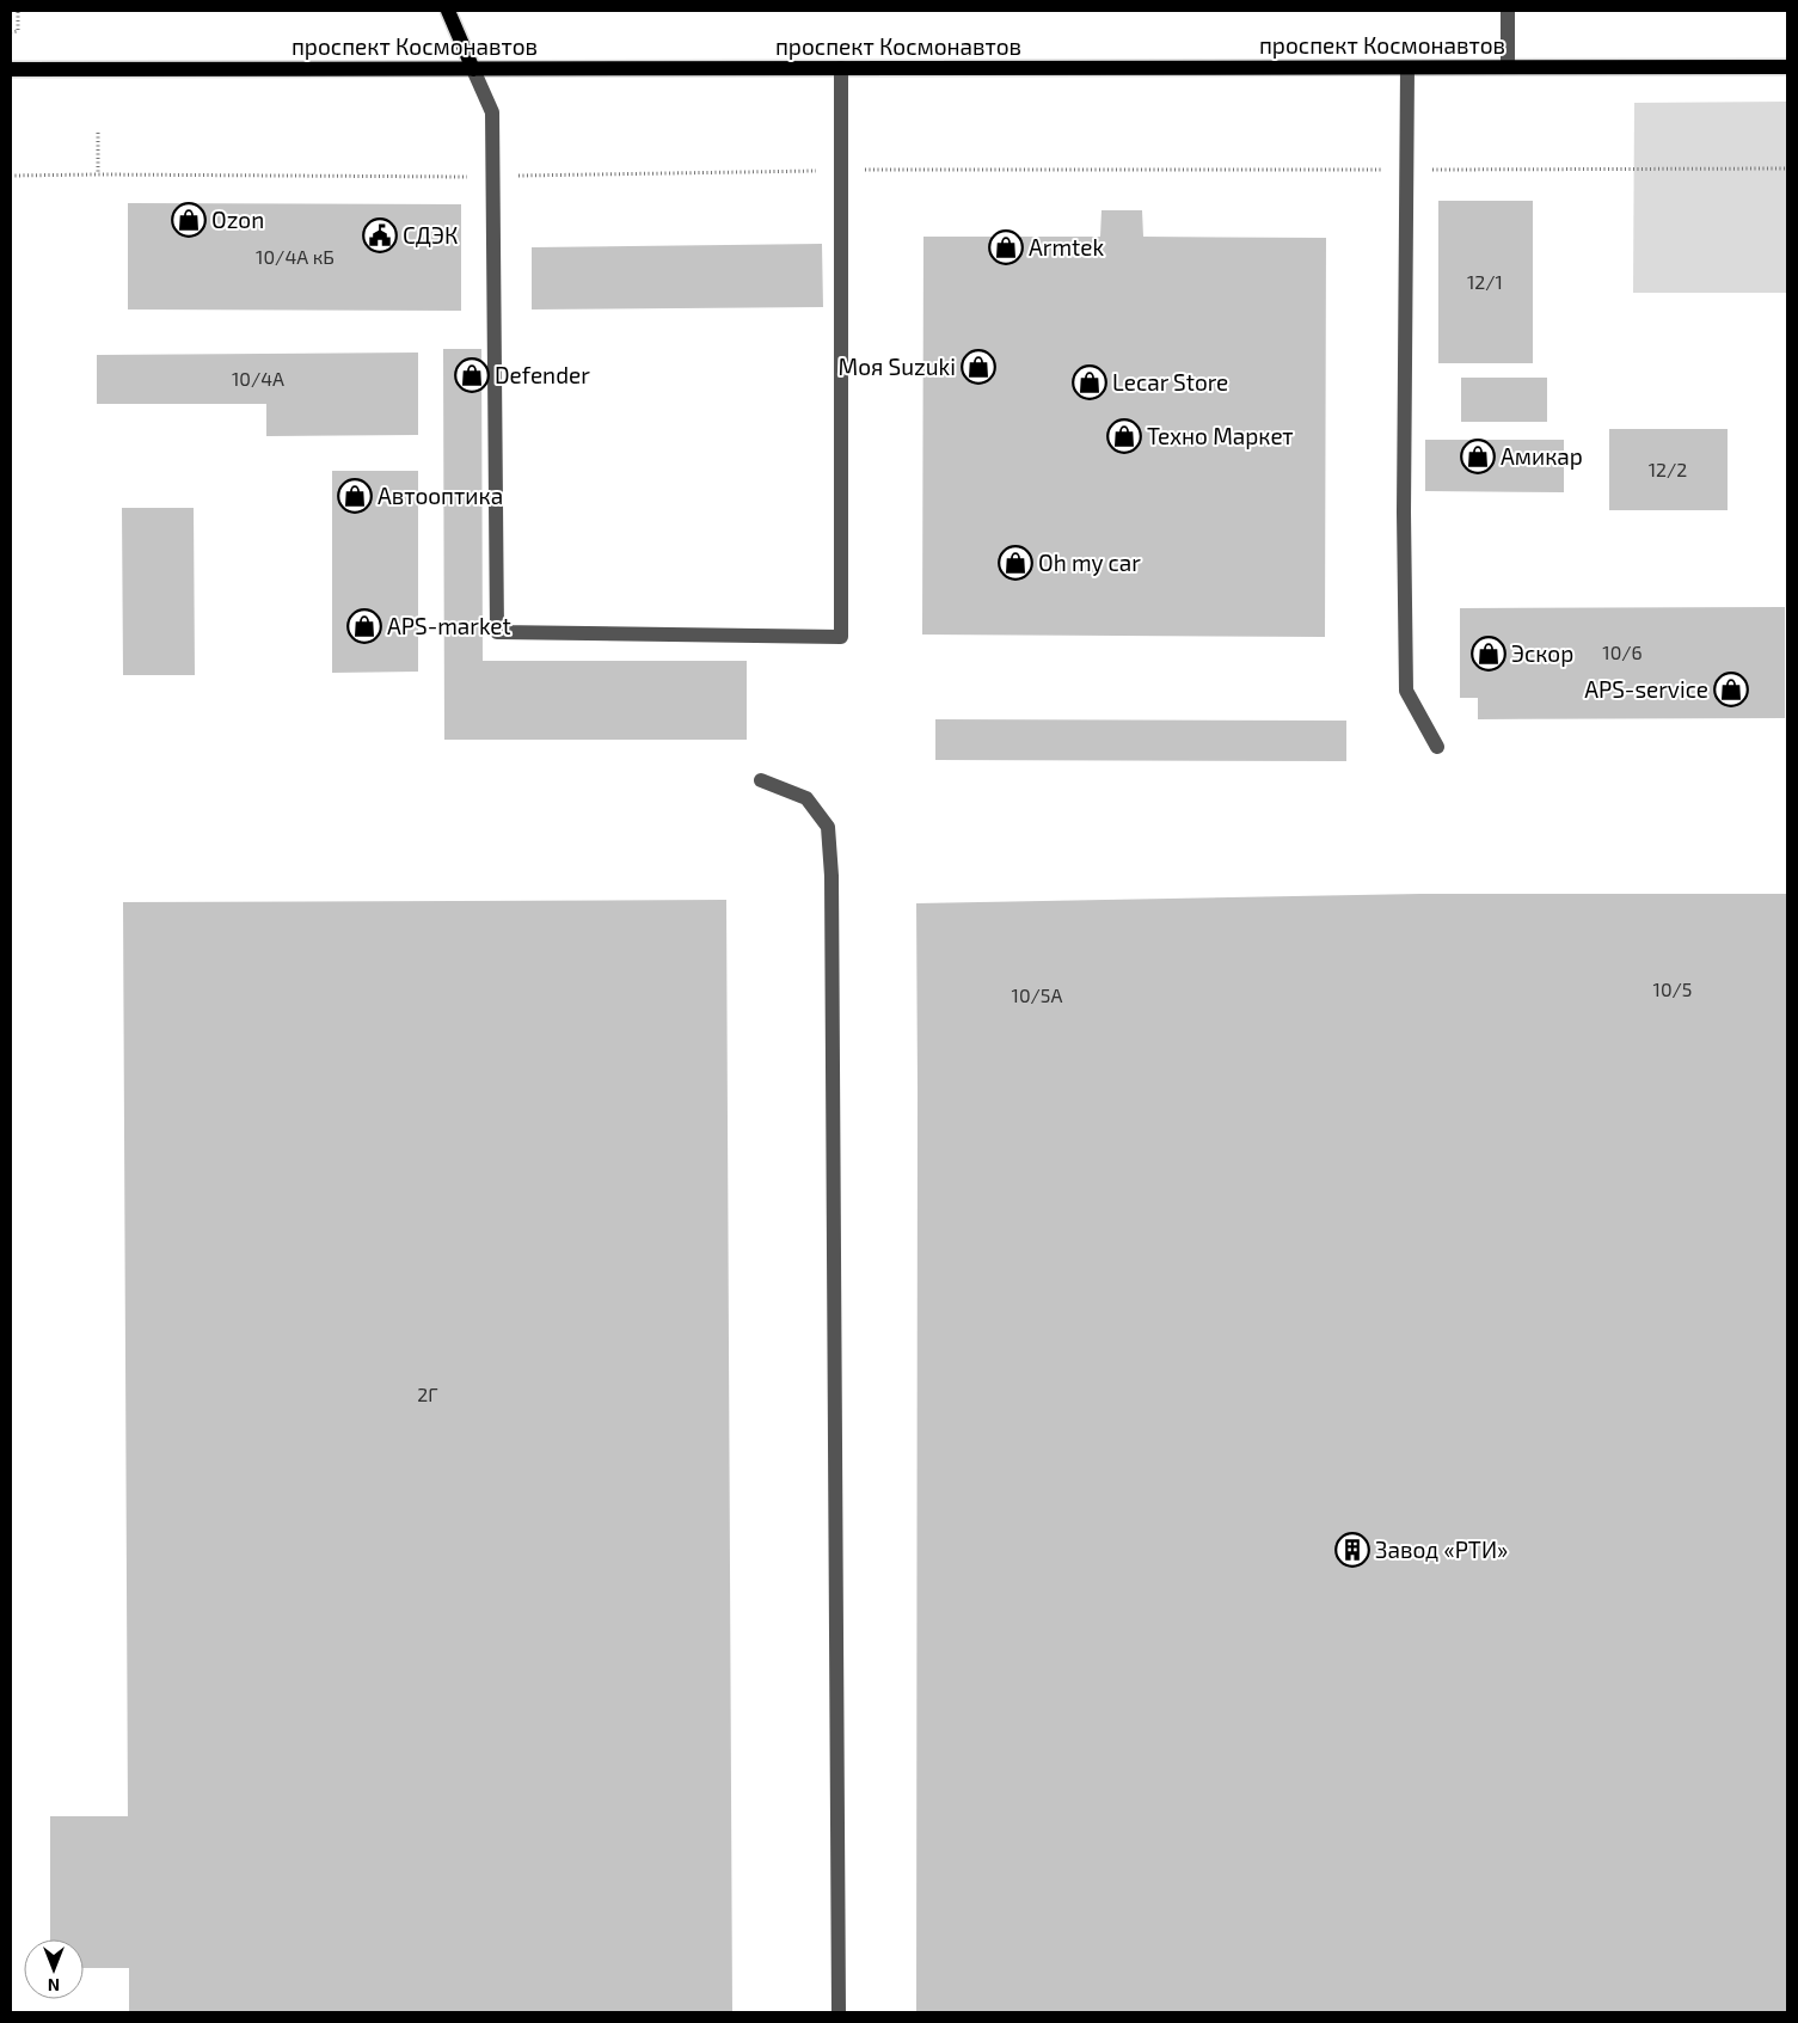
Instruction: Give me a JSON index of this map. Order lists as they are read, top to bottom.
{
  "streets": {
    "main road": ["проспект Космонавтов"]
  },
  "places": {
    "shop": [
      "Ozon",
      "Armtek",
      "Моя Suzuki",
      "Defender",
      "Lecar Store",
      "Техно Маркет",
      "Амикар",
      "Автооптика",
      "Oh my car",
      "АPS-market",
      "Эскор",
      "APS-service"
    ],
    "public building": ["СДЭК"],
    "building": ["Завод «РТИ»"]
  },
  "house_numbers": [
    "10/4А кБ",
    "12/1",
    "10/4А",
    "12/2",
    "10/6",
    "10/5",
    "10/5А",
    "2Г"
  ],
  "north": "bottom"
}
